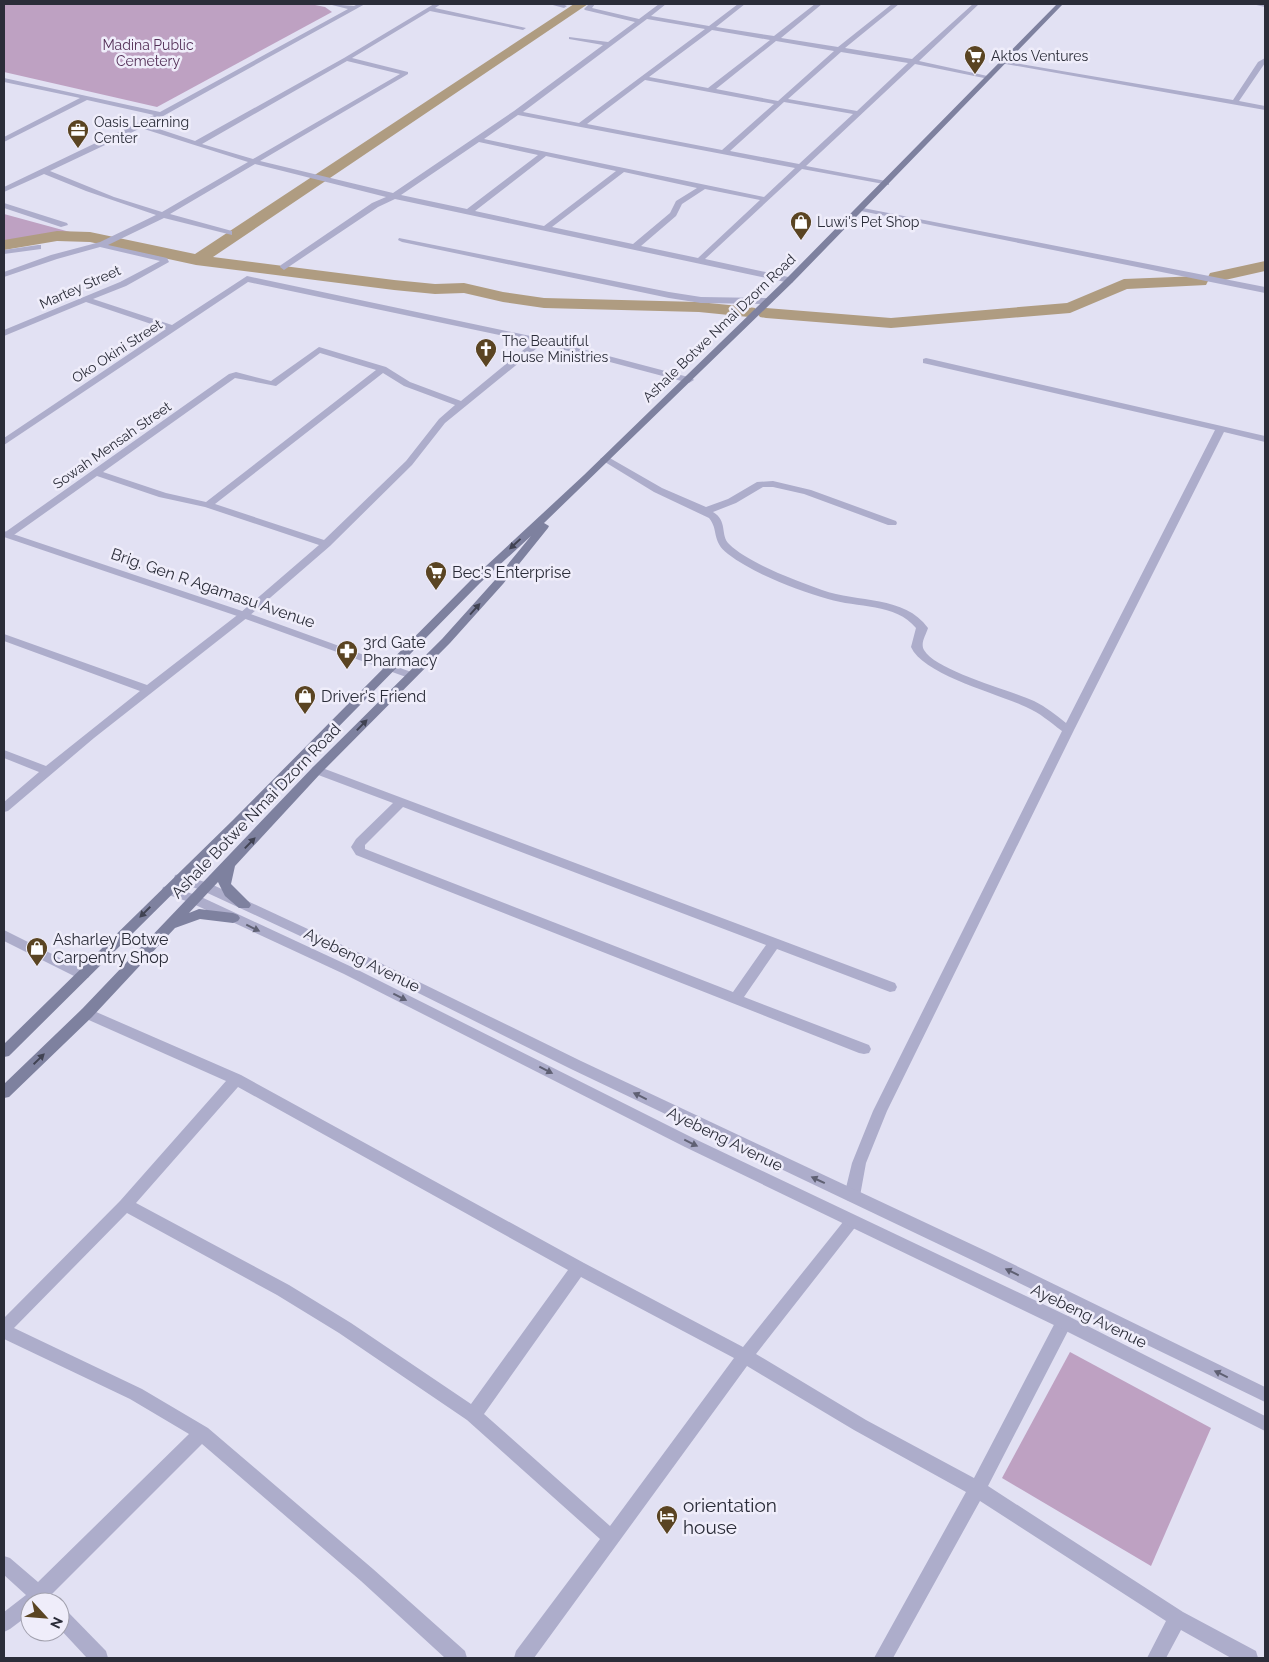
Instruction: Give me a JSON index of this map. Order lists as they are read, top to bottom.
{
  "streets": {
    "main road": ["Ashale Botwe Nmai Dzorn Road"],
    "street": [
      "Martey Street",
      "Oko Okini Street",
      "Sowah Mensah Street",
      "Brig. Gen R Agamasu Avenue",
      "Ayebeng Avenue"
    ]
  },
  "crossings": [
    ["Ashale Botwe Nmai Dzorn Road", "Brig. Gen R Agamasu Avenue"],
    ["Ashale Botwe Nmai Dzorn Road", "Ayebeng Avenue"],
    ["Sowah Mensah Street", "Brig. Gen R Agamasu Avenue"]
  ],
  "parks": ["Madina Public Cemetery"],
  "places": {
    "supermarket": ["Aktos Ventures", "Bec's Enterprise"],
    "office": ["Oasis Learning Center"],
    "shop": ["Luwi's Pet Shop", "Driver's Friend", "Asharley Botwe Carpentry Shop"],
    "church": ["The Beautiful House Ministries"],
    "pharmacy": ["3rd Gate Pharmacy"],
    "hotel": ["orientation house"]
  },
  "north": "bottom right"
}
